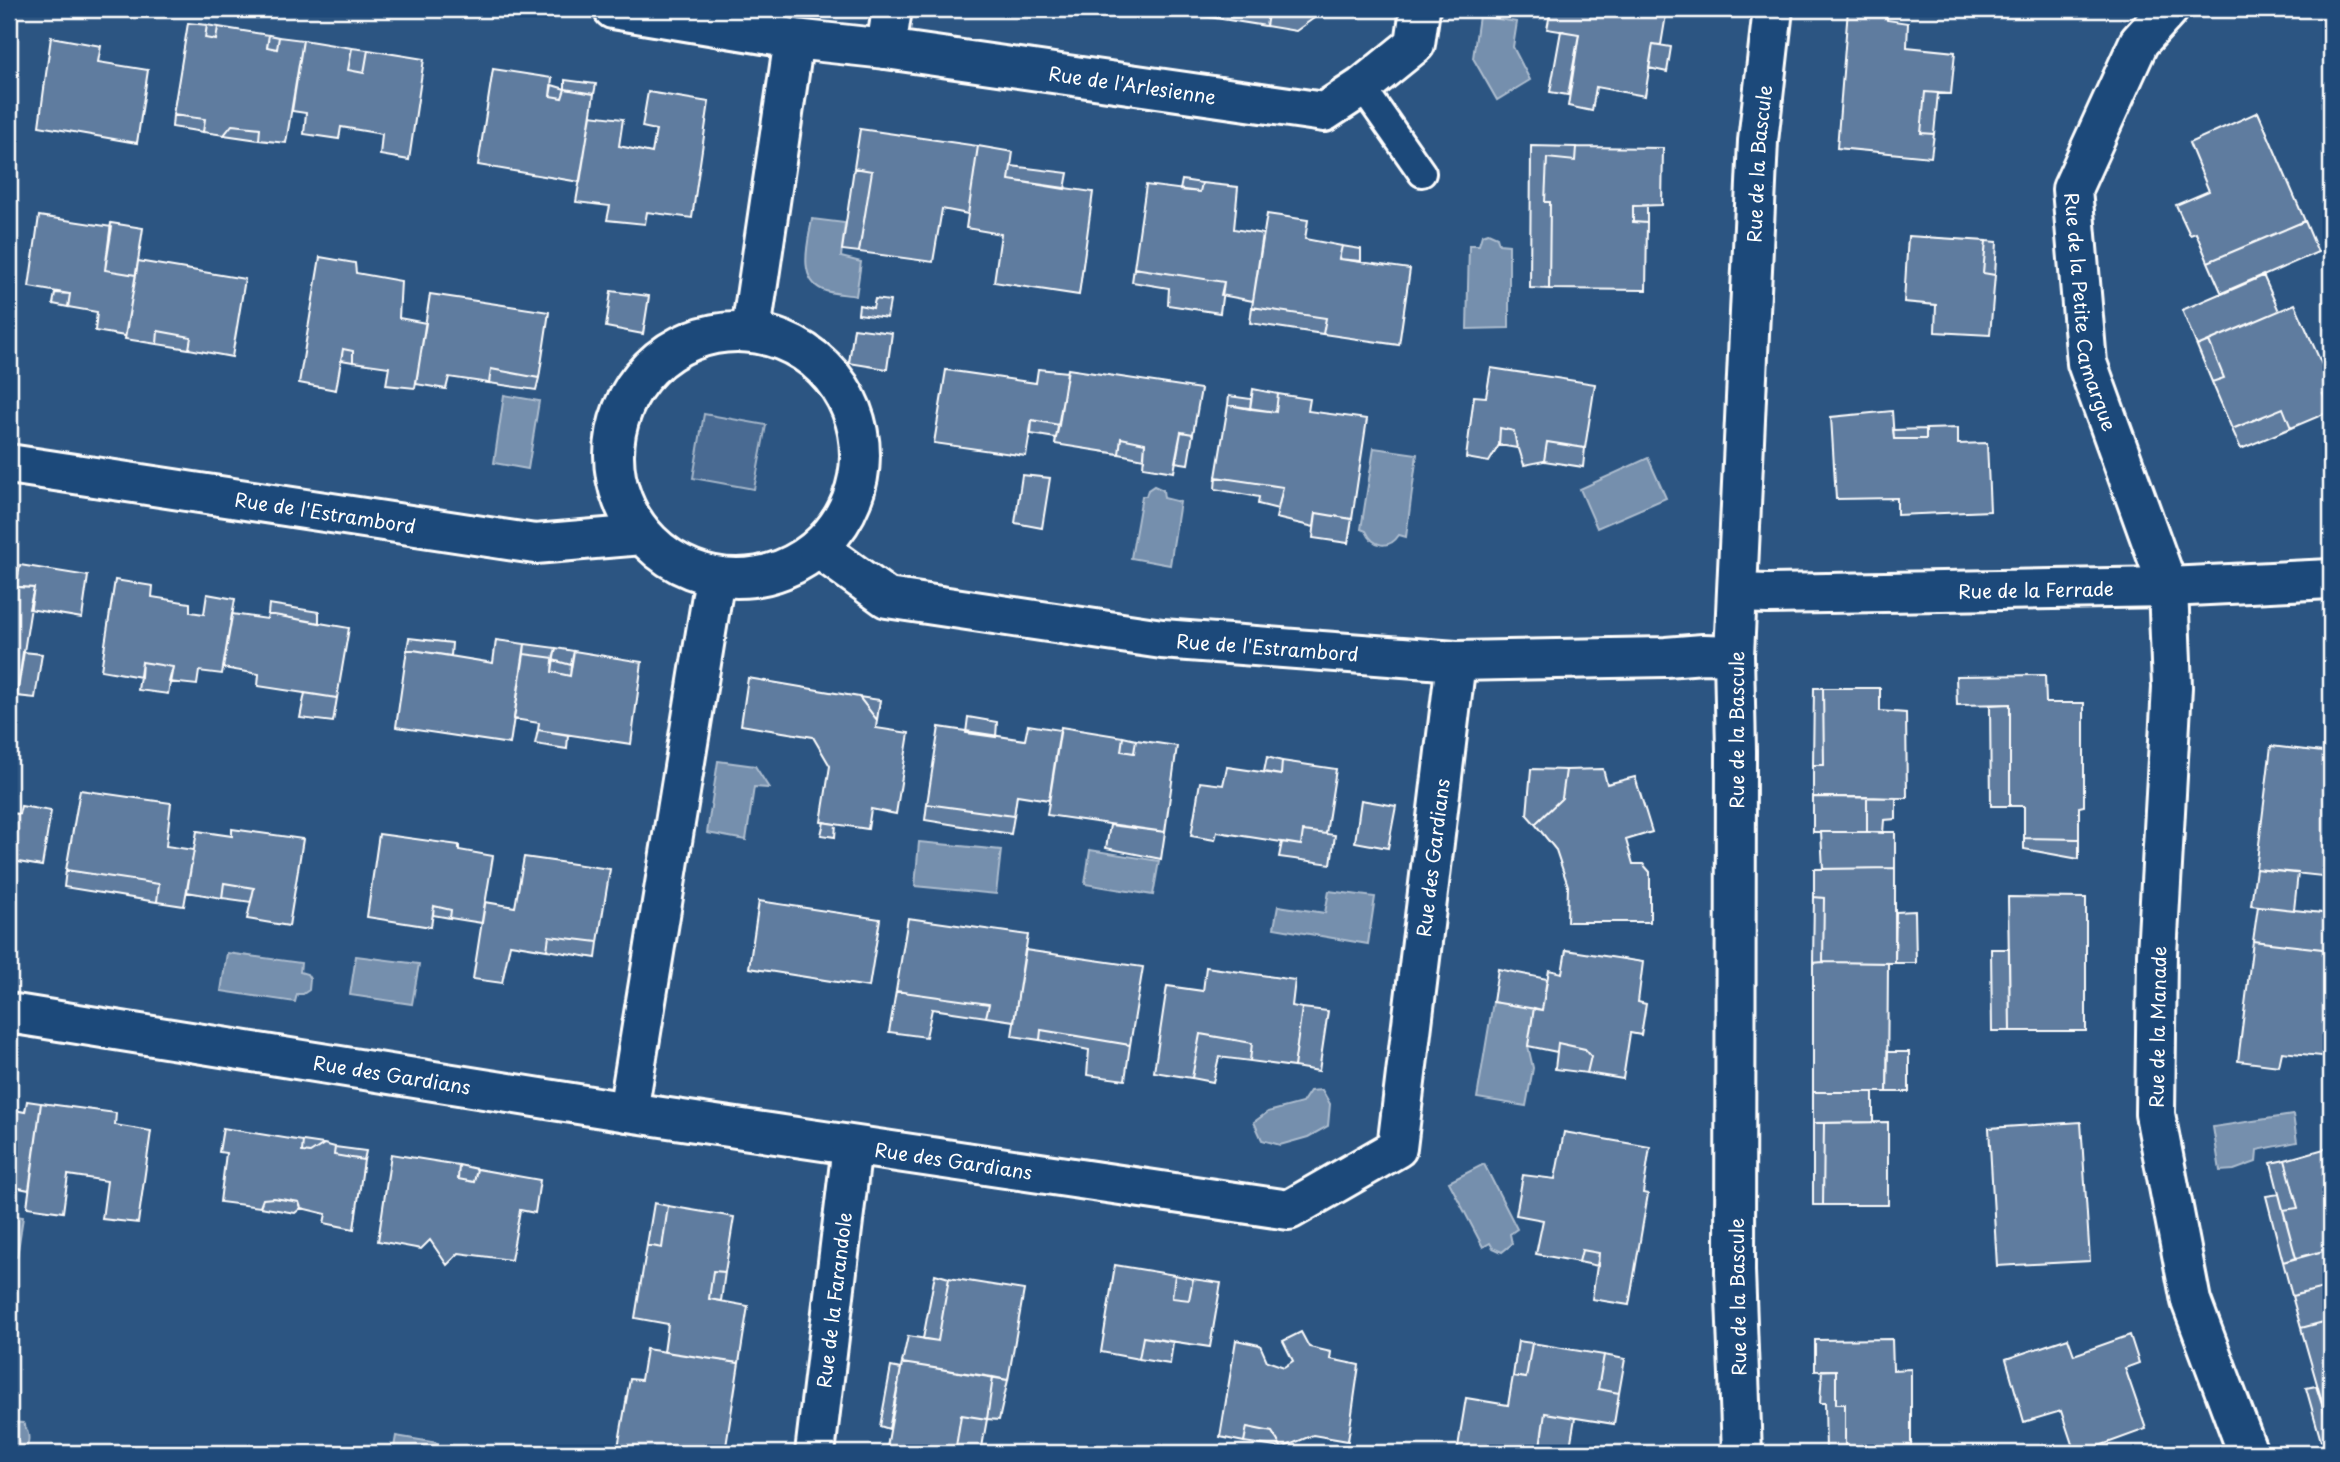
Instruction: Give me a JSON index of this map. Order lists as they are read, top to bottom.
{
  "streets": {
    "street": [
      "Rue de l'Arlesienne",
      "Rue de la Bascule",
      "Rue de la Petite Camargue",
      "Rue de l'Estrambord",
      "Rue de la Ferrade",
      "Rue des Gardians",
      "Rue de la Manade",
      "Rue de la Farandole"
    ]
  },
  "crossings": [
    ["Rue de la Bascule", "Rue de l'Estrambord"],
    ["Rue de la Bascule", "Rue de la Ferrade"],
    ["Rue de la Petite Camargue", "Rue de la Ferrade"],
    ["Rue de la Petite Camargue", "Rue de la Manade"],
    ["Rue de l'Estrambord", "Rue des Gardians"],
    ["Rue de la Ferrade", "Rue de la Manade"],
    ["Rue des Gardians", "Rue de la Farandole"]
  ]
}
